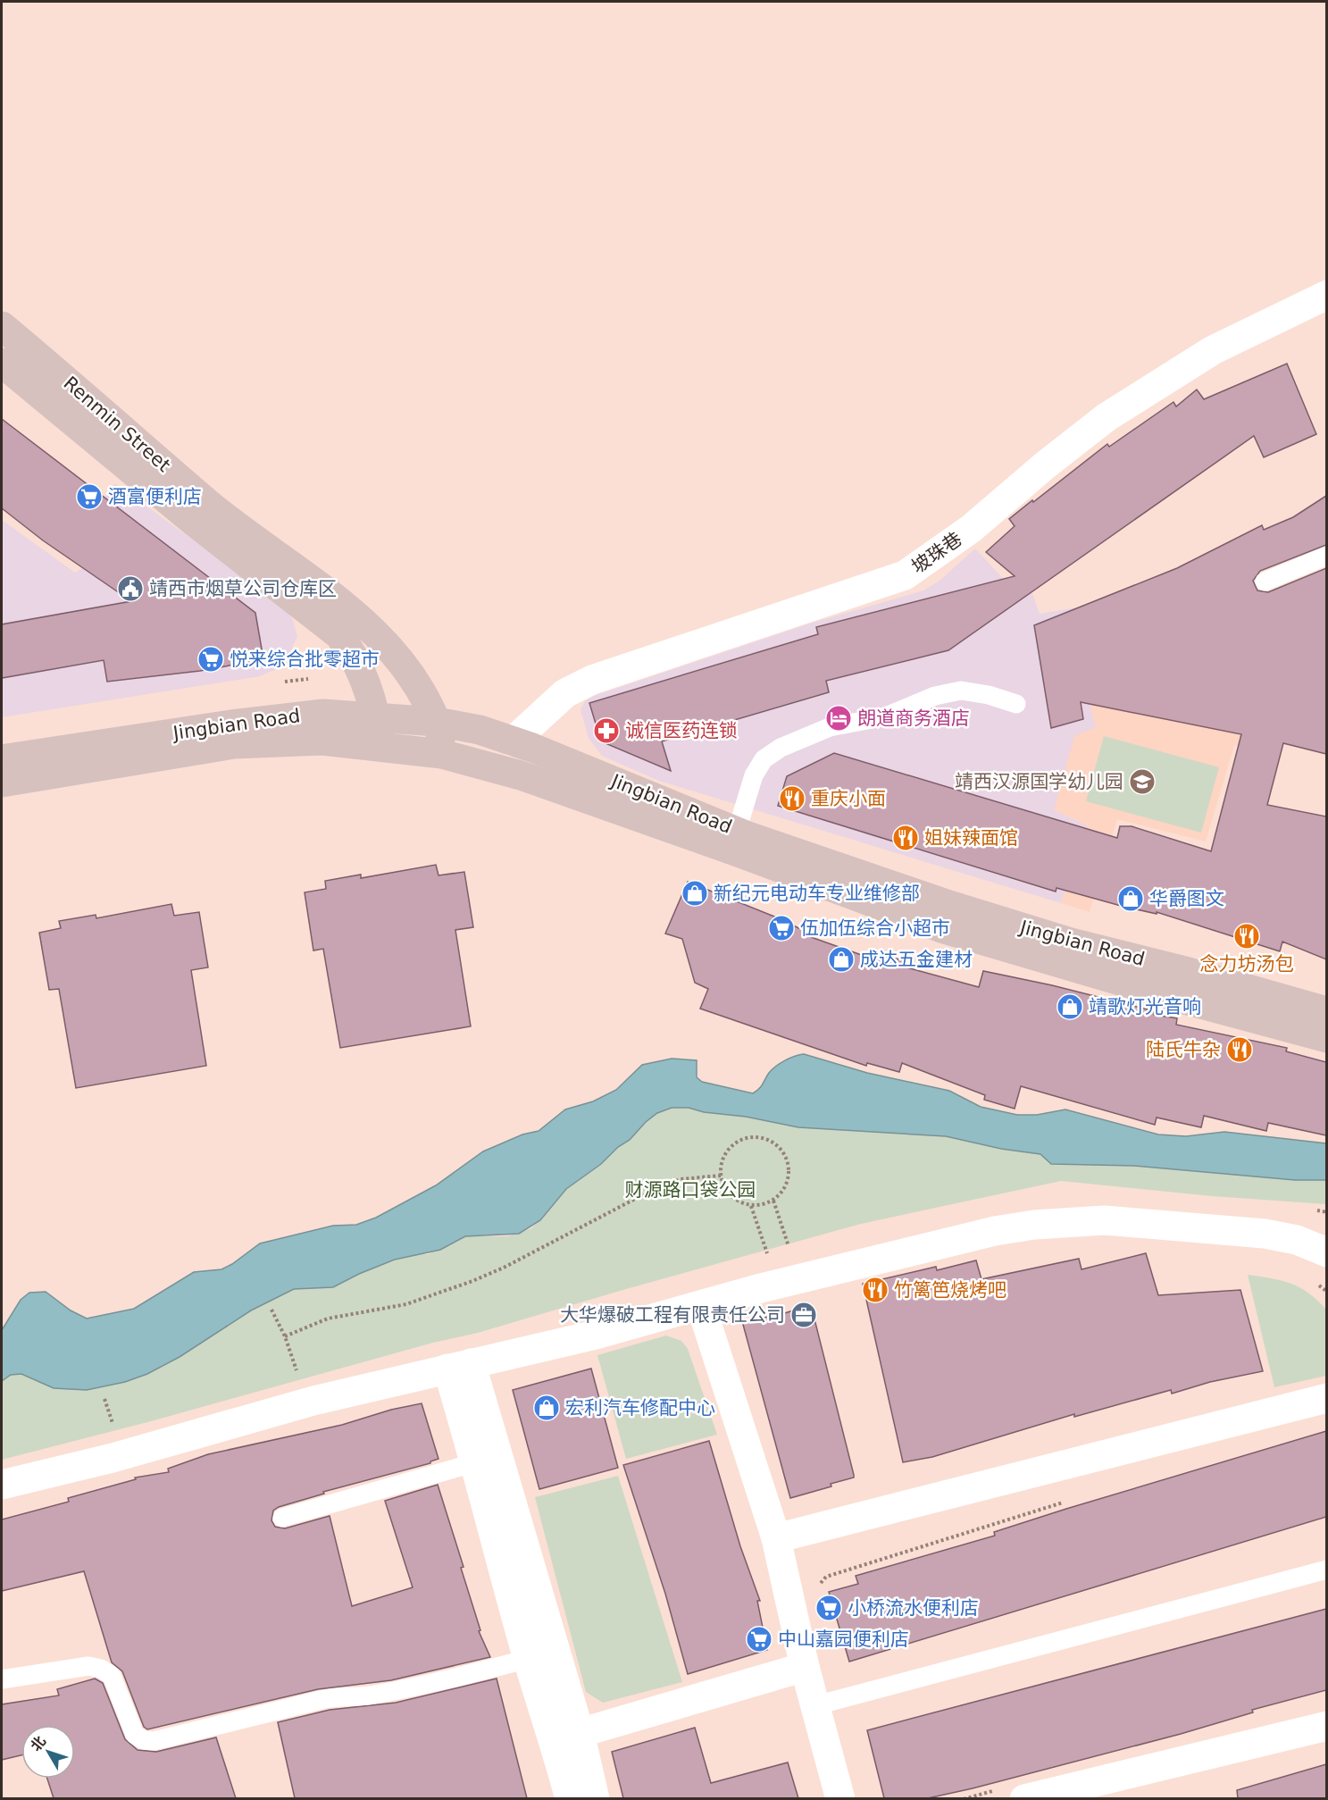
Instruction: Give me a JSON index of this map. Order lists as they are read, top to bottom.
{
  "streets": {
    "main road": ["Renmin Street", "Jingbian Road"],
    "street": ["坡珠巷"]
  },
  "crossings": [
    ["Renmin Street", "Jingbian Road"],
    ["坡珠巷", "Jingbian Road"]
  ],
  "parks": ["财源路口袋公园"],
  "places": {
    "supermarket": [
      "酒富便利店",
      "悦来综合批零超市",
      "伍加伍综合小超市",
      "小桥流水便利店",
      "中山嘉园便利店"
    ],
    "public building": ["靖西市烟草公司仓库区"],
    "hotel": ["朗道商务酒店"],
    "pharmacy": ["诚信医药连锁"],
    "school or university": ["靖西汉源国学幼儿园"],
    "restaurant": [
      "重庆小面",
      "姐妹辣面馆",
      "念力坊汤包",
      "陆氏牛杂",
      "竹篱笆烧烤吧"
    ],
    "shop": [
      "新纪元电动车专业维修部",
      "华爵图文",
      "成达五金建材",
      "靖歌灯光音响",
      "宏利汽车修配中心"
    ],
    "office": ["大华爆破工程有限责任公司"]
  },
  "north": "top left"
}
